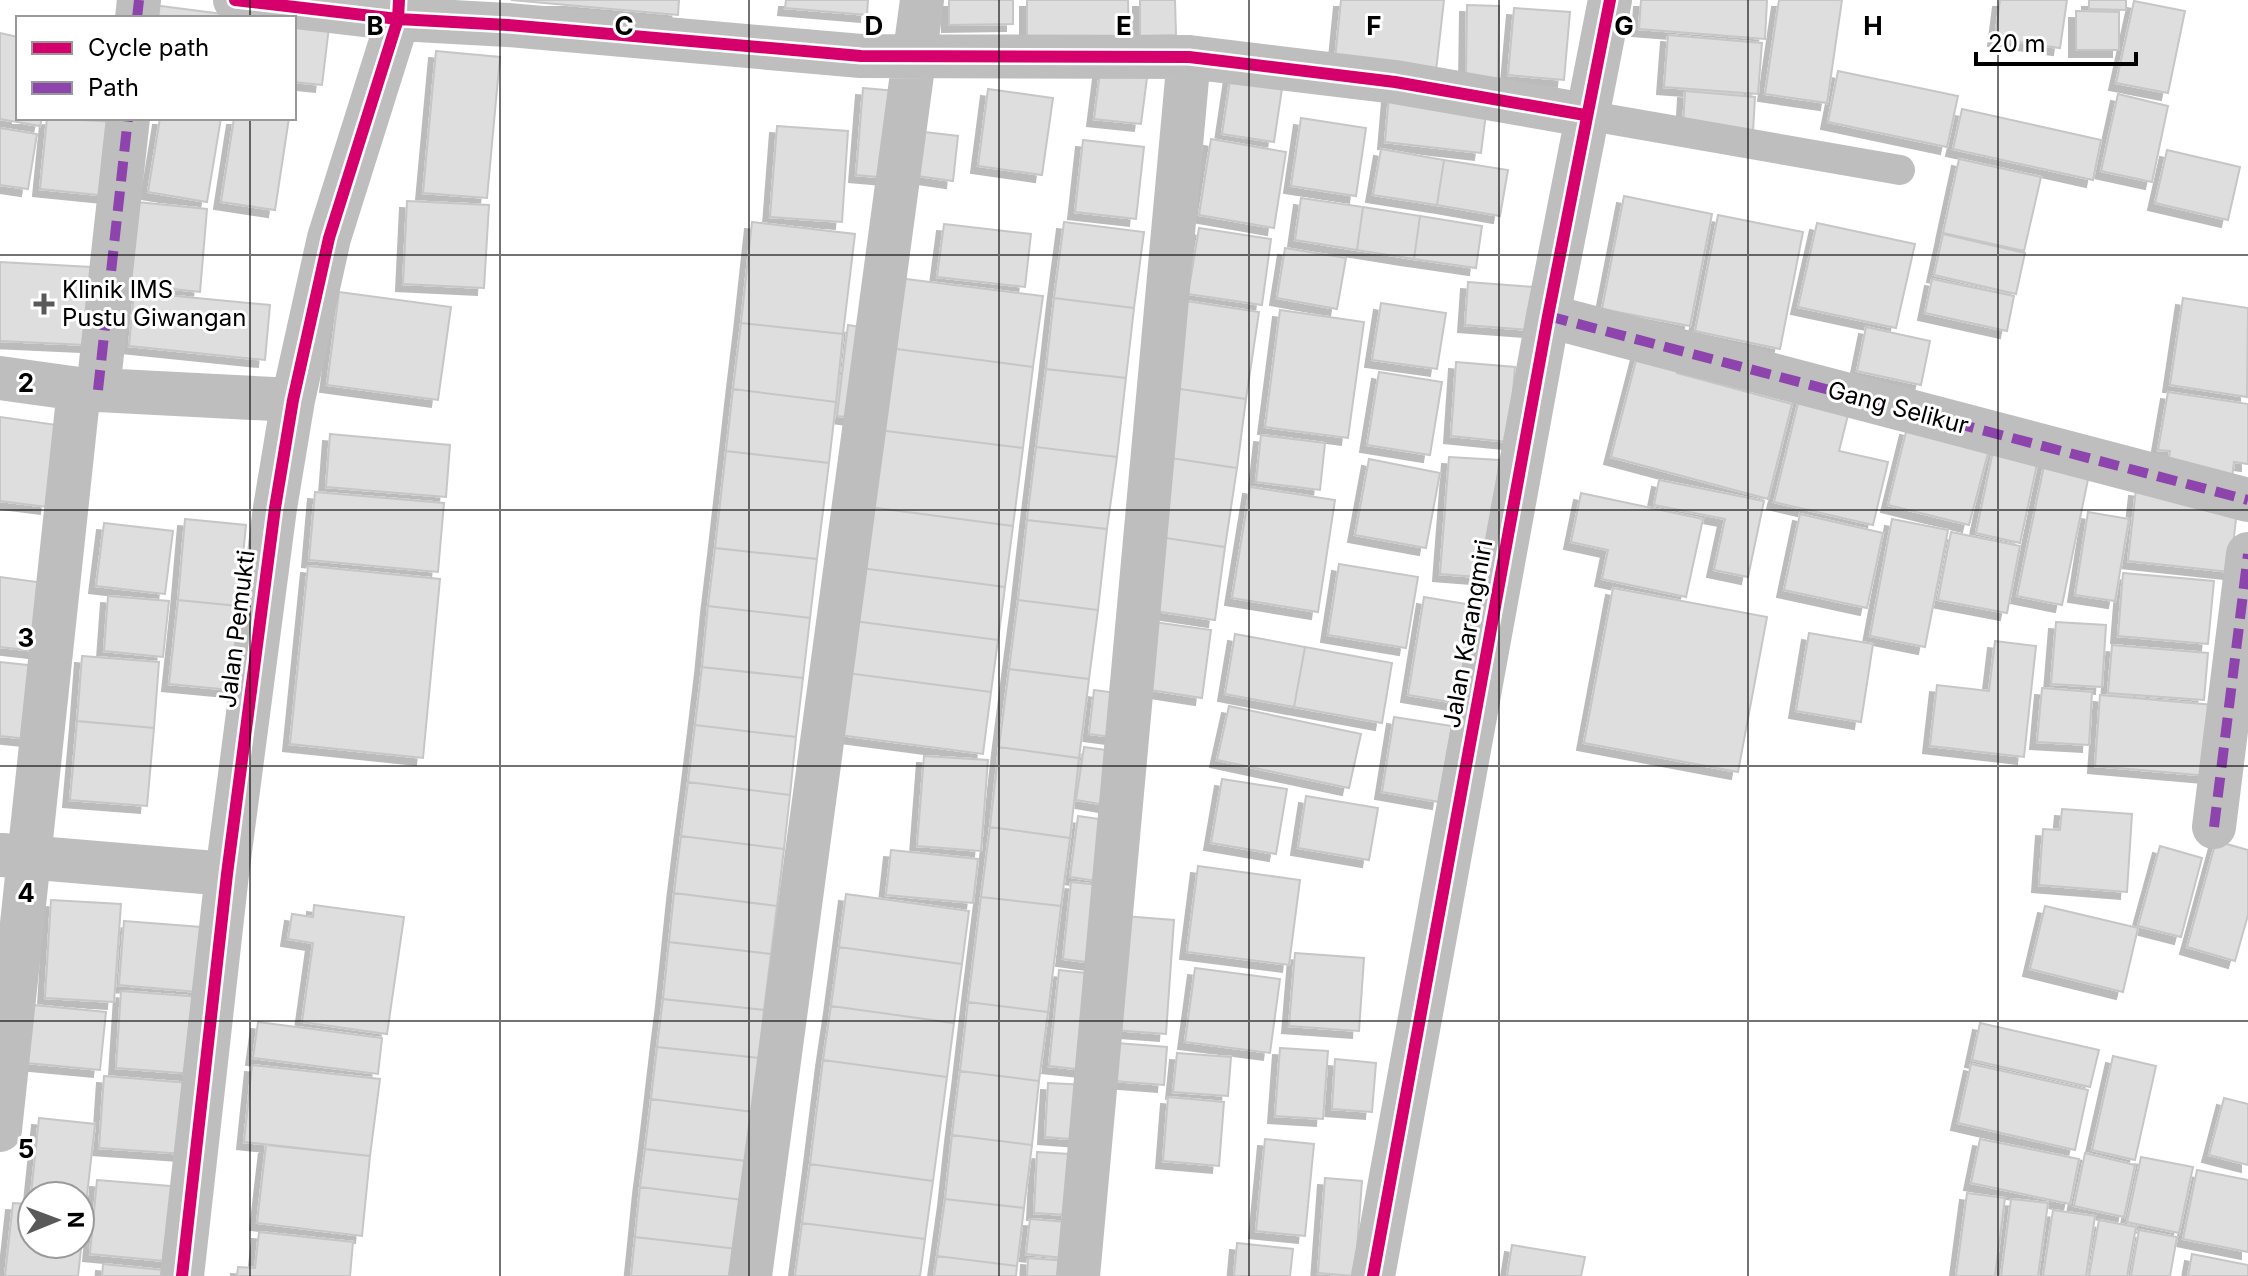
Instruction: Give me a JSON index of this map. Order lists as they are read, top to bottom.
{
  "streets": {
    "street": ["Gang Selikur", "Jalan Pemukti", "Jalan Karangmiri"]
  },
  "crossings": [
    ["Gang Selikur", "Jalan Karangmiri"]
  ],
  "places": {
    "health": ["Klinik IMS Pustu Giwangan"]
  },
  "legend": ["Cycle path", "Path"],
  "scale_bar": "20 m",
  "north": "right",
  "grid": {
    "columns": [
      "B",
      "C",
      "D",
      "E",
      "F",
      "G",
      "H"
    ],
    "rows": [
      "2",
      "3",
      "4",
      "5"
    ]
  }
}
